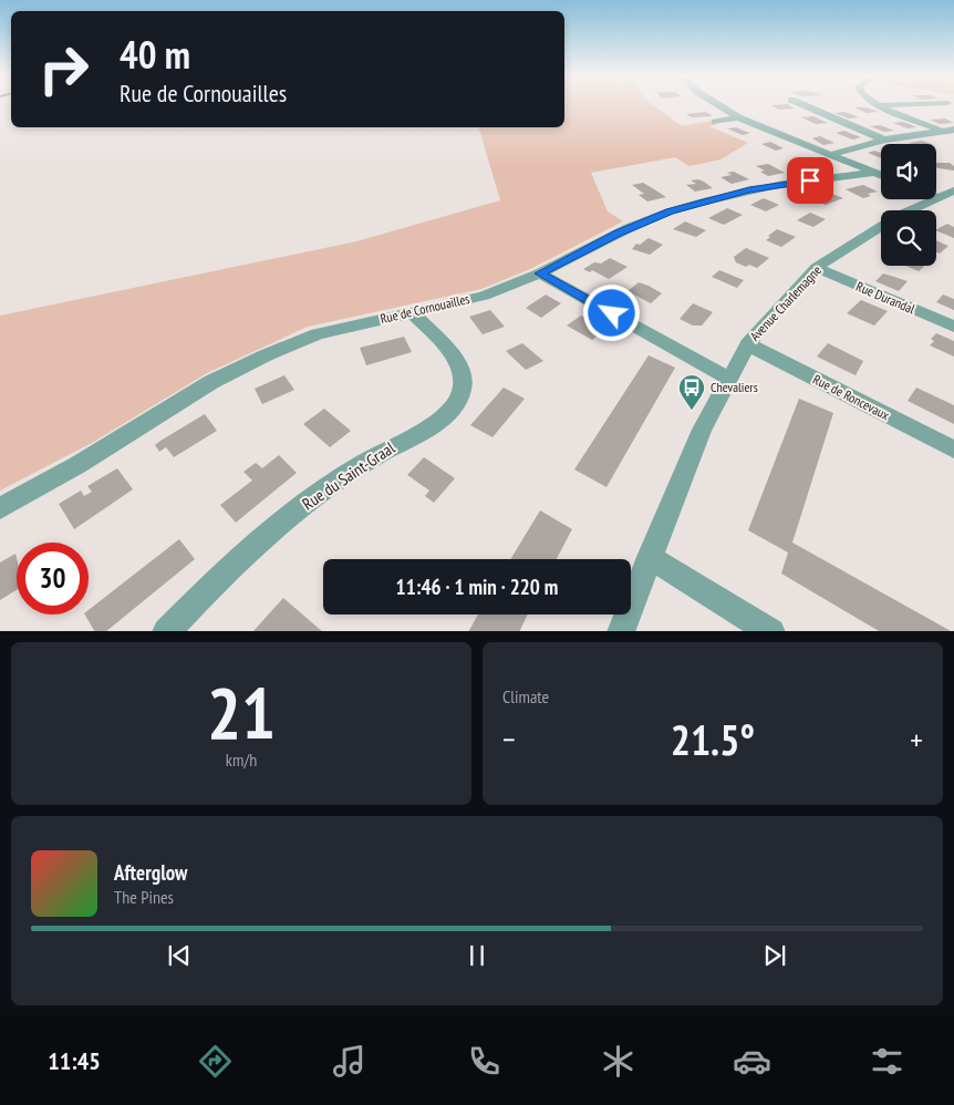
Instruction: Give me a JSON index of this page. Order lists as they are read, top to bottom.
{
  "streets": {
    "street": [
      "Rue Durandal",
      "Avenue Charlemagne",
      "Rue de Cornouailles",
      "Rue de Roncevaux",
      "Rue du Saint-Graal"
    ]
  },
  "crossings": [
    ["Rue Durandal", "Avenue Charlemagne"],
    ["Avenue Charlemagne", "Rue de Roncevaux"],
    ["Rue de Cornouailles", "Rue du Saint-Graal"]
  ],
  "places": {
    "bus stop": ["Chevaliers"]
  },
  "page": {
    "turn": ["40 m", "Rue de Cornouailles"],
    "limit": "30",
    "trip": "11:46 · 1 min · 220 m",
    "tile": [
      ["21", "km/h"],
      "Climate"
    ],
    "heat": ["−", "21.5°", "+"],
    "song": ["Afterglow", "The Pines"],
    "tabs": "11:45"
  }
}
